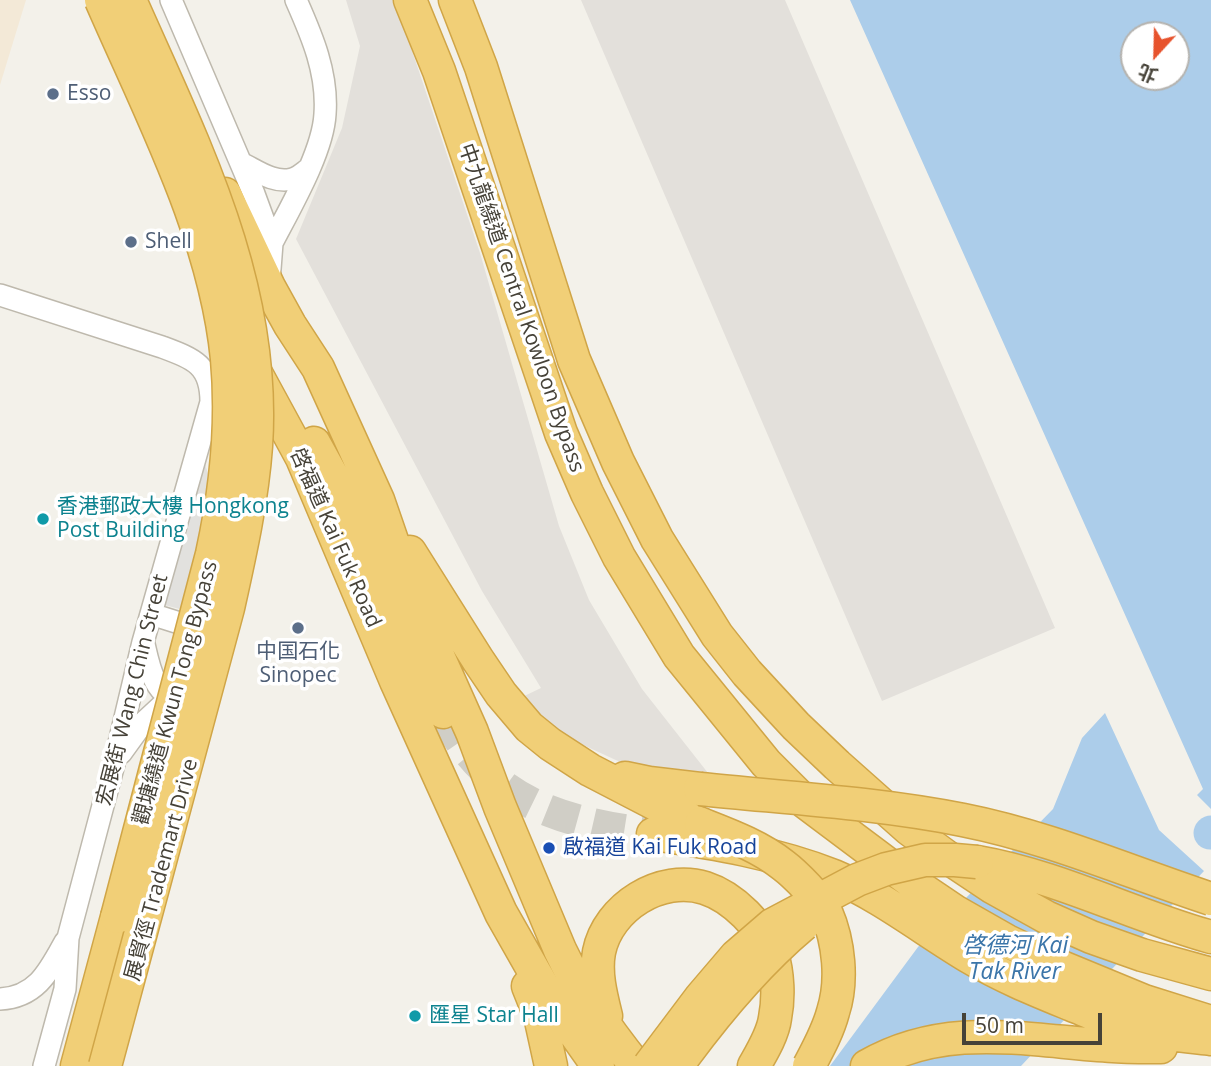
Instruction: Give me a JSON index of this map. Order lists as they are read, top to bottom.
{
  "streets": {
    "highway": ["中九龍繞道 Central Kowloon Bypass", "啓福道 Kai Fuk Road", "觀塘繞道 Kwun Tong Bypass"],
    "street": ["宏展街 Wang Chin Street", "展貿徑 Trademart Drive"]
  },
  "crossings": [
    ["觀塘繞道 Kwun Tong Bypass", "展貿徑 Trademart Drive"]
  ],
  "water": ["啓德河 Kai Tak River"],
  "places": [
    "Esso",
    "Shell",
    "香港郵政大樓 Hongkong Post Building",
    "中国石化 Sinopec",
    "啟福道 Kai Fuk Road",
    "匯星 Star Hall"
  ],
  "scale_bar": "50 m",
  "north": "bottom"
}
